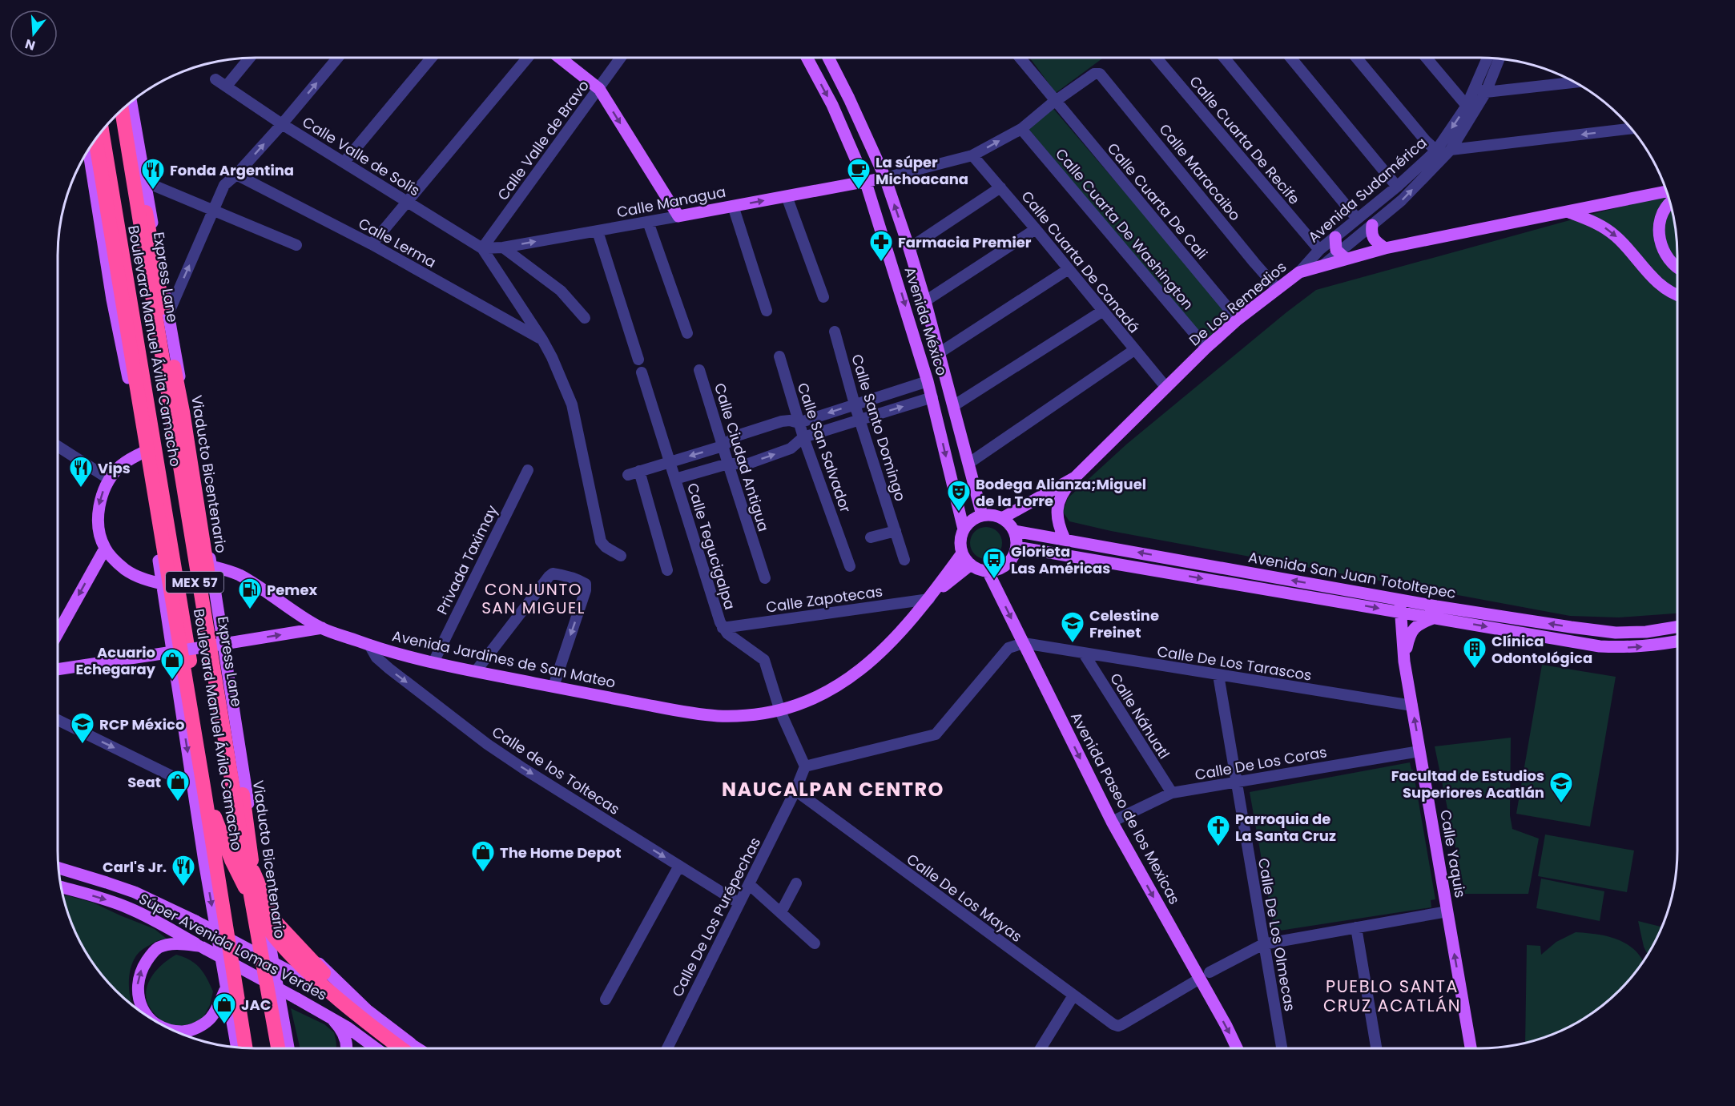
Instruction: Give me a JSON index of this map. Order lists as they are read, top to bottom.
{
  "streets": {
    "highway": [
      "Express Lane",
      "Boulevard Manuel Ávila Camacho",
      "Viaducto Bicentenario",
      "MEX 57"
    ],
    "main road": [
      "Calle Managua",
      "De Los Remedios",
      "Avenida México",
      "Avenida San Juan Totoltepec",
      "Avenida Jardines de San Mateo",
      "Avenida Paseo de los Mexicas",
      "Calle Yaquis",
      "Súper Avenida Lomas Verdes"
    ],
    "street": [
      "Calle Valle de Bravo",
      "Calle Cuarta De Recife",
      "Calle Valle de Solís",
      "Calle Maracaibo",
      "Avenida Sudamérica",
      "Calle Cuarta De Cali",
      "Calle Cuarta De Washington",
      "Calle Lerma",
      "Calle Cuarta De Canadá",
      "Calle Santo Domingo",
      "Calle San Salvador",
      "Calle Ciudad Antigua",
      "Calle Tegucigalpa",
      "Privada Taximay",
      "Calle Zapotecas",
      "Calle De Los Tarascos",
      "Calle Náhuatl",
      "Calle De Los Coras",
      "Calle de los Toltecas",
      "Calle De Los Mayas",
      "Calle De Los Purépechas",
      "Calle De Los Olmecas"
    ]
  },
  "crossings": [
    ["Calle Valle de Bravo", "Calle Valle de Solís"],
    ["Calle Valle de Bravo", "Calle Managua"],
    ["Calle Cuarta De Recife", "Avenida Sudamérica"],
    ["Calle Valle de Solís", "Calle Managua"],
    ["Calle Maracaibo", "Calle Cuarta De Cali"],
    ["Calle Maracaibo", "De Los Remedios"],
    ["Avenida Sudamérica", "De Los Remedios"],
    ["Calle Cuarta De Cali", "De Los Remedios"],
    ["Calle Managua", "Avenida México"],
    ["Calle Cuarta De Washington", "De Los Remedios"],
    ["Calle Cuarta De Canadá", "De Los Remedios"],
    ["De Los Remedios", "Avenida México"],
    ["De Los Remedios", "Avenida San Juan Totoltepec"],
    ["De Los Remedios", "Avenida Paseo de los Mexicas"],
    ["Avenida México", "Avenida San Juan Totoltepec"],
    ["Avenida México", "Avenida Paseo de los Mexicas"],
    ["Boulevard Manuel Ávila Camacho", "Viaducto Bicentenario"],
    ["Boulevard Manuel Ávila Camacho", "Avenida Jardines de San Mateo"],
    ["Calle Tegucigalpa", "Calle Zapotecas"],
    ["Calle Tegucigalpa", "Avenida Jardines de San Mateo"],
    ["Calle Tegucigalpa", "Calle De Los Purépechas"],
    ["Privada Taximay", "Avenida Jardines de San Mateo"],
    ["Avenida San Juan Totoltepec", "Avenida Paseo de los Mexicas"],
    ["Avenida San Juan Totoltepec", "Calle Yaquis"],
    ["Calle Zapotecas", "Avenida Jardines de San Mateo"],
    ["Avenida Jardines de San Mateo", "Calle de los Toltecas"],
    ["Calle De Los Tarascos", "Calle Náhuatl"],
    ["Calle De Los Tarascos", "Avenida Paseo de los Mexicas"],
    ["Calle De Los Tarascos", "Calle Yaquis"],
    ["Calle De Los Tarascos", "Calle De Los Olmecas"],
    ["Calle Náhuatl", "Calle De Los Coras"],
    ["Calle De Los Coras", "Avenida Paseo de los Mexicas"],
    ["Calle De Los Coras", "Calle Yaquis"],
    ["Calle De Los Coras", "Calle De Los Olmecas"],
    ["Calle de los Toltecas", "Calle De Los Purépechas"],
    ["Avenida Paseo de los Mexicas", "Calle De Los Mayas"],
    ["Calle De Los Mayas", "Calle De Los Purépechas"]
  ],
  "one_way": [
    "Calle Managua",
    "Calle de los Toltecas",
    "Avenida Paseo de los Mexicas",
    "Calle Yaquis"
  ],
  "districts": ["CONJUNTO SAN MIGUEL", "NAUCALPAN CENTRO", "PUEBLO SANTA CRUZ ACATLÁN"],
  "places": {
    "restaurant": ["Fonda Argentina", "Vips", "Carl's Jr."],
    "cafe": ["La súper Michoacana"],
    "pharmacy": ["Farmacia Premier"],
    "theatre": ["Bodega Alianza;Miguel de la Torre"],
    "bus stop": ["Glorieta Las Américas"],
    "fuel station": ["Pemex"],
    "school or university": ["Celestine Freinet", "RCP México", "Facultad de Estudios Superiores Acatlán"],
    "building": ["Clínica Odontológica"],
    "shop": [
      "Acuario Echegaray",
      "Seat",
      "The Home Depot",
      "JAC"
    ],
    "church": ["Parroquia de La Santa Cruz"]
  },
  "north": "bottom"
}
